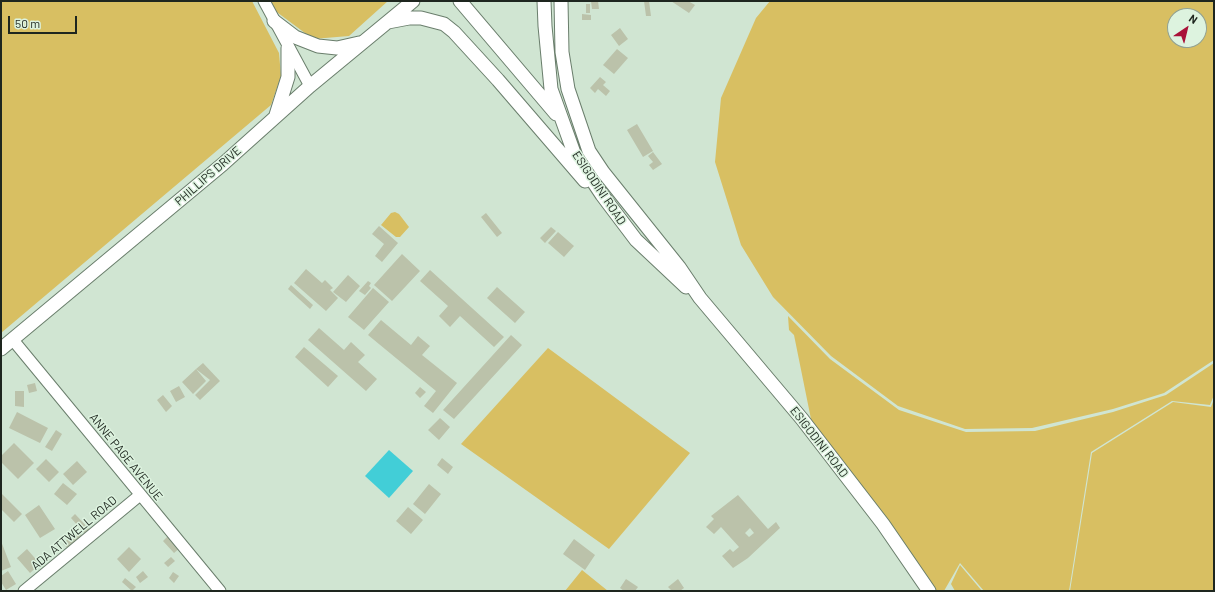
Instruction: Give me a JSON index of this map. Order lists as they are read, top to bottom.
{
  "streets": {
    "main road": ["PHILLIPS DRIVE", "ESIGODINI ROAD"],
    "street": ["ANNE PAGE AVENUE", "ADA ATTWELL ROAD"]
  },
  "crossings": [
    ["PHILLIPS DRIVE", "ANNE PAGE AVENUE"],
    ["ANNE PAGE AVENUE", "ADA ATTWELL ROAD"]
  ],
  "scale_bar": "50 m",
  "north": "top right"
}
